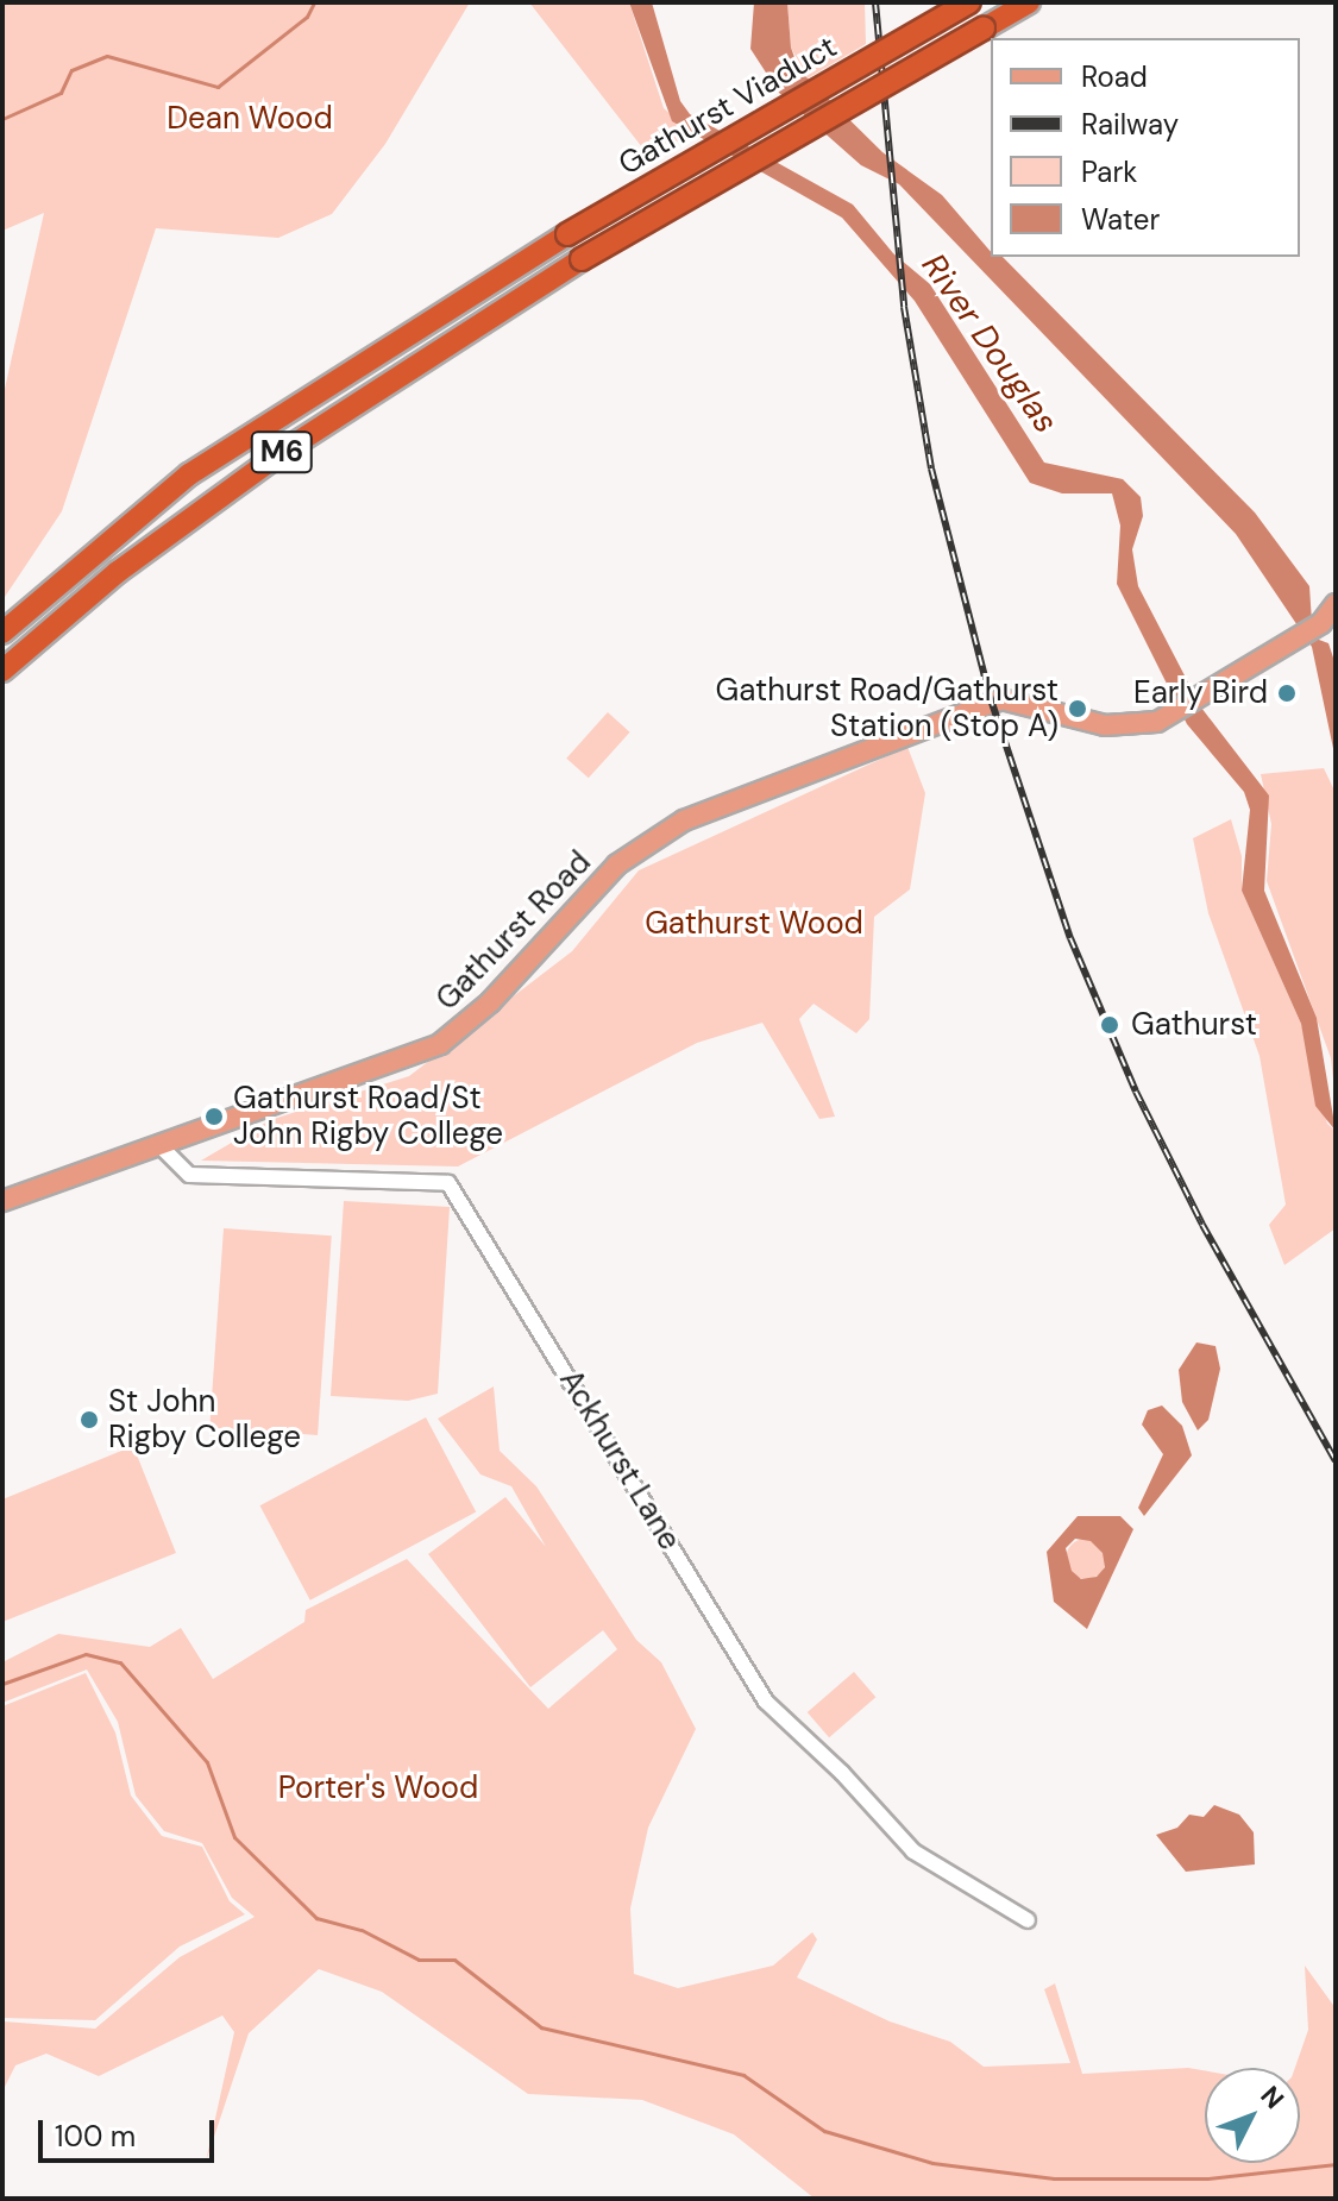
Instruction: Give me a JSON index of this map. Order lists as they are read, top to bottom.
{
  "streets": {
    "highway": ["Gathurst Viaduct", "M6"],
    "main road": ["Gathurst Road"],
    "street": ["Ackhurst Lane"]
  },
  "crossings": [
    ["Gathurst Road", "Ackhurst Lane"]
  ],
  "water": ["River Douglas"],
  "parks": ["Dean Wood", "Gathurst Wood", "Porter's Wood"],
  "places": [
    "Early Bird",
    "Gathurst Road/Gathurst Station (Stop A)",
    "Gathurst",
    "Gathurst Road/St John Rigby College",
    "St John Rigby College"
  ],
  "legend": [
    "Road",
    "Railway",
    "Park",
    "Water"
  ],
  "scale_bar": "100 m",
  "north": "top right"
}
